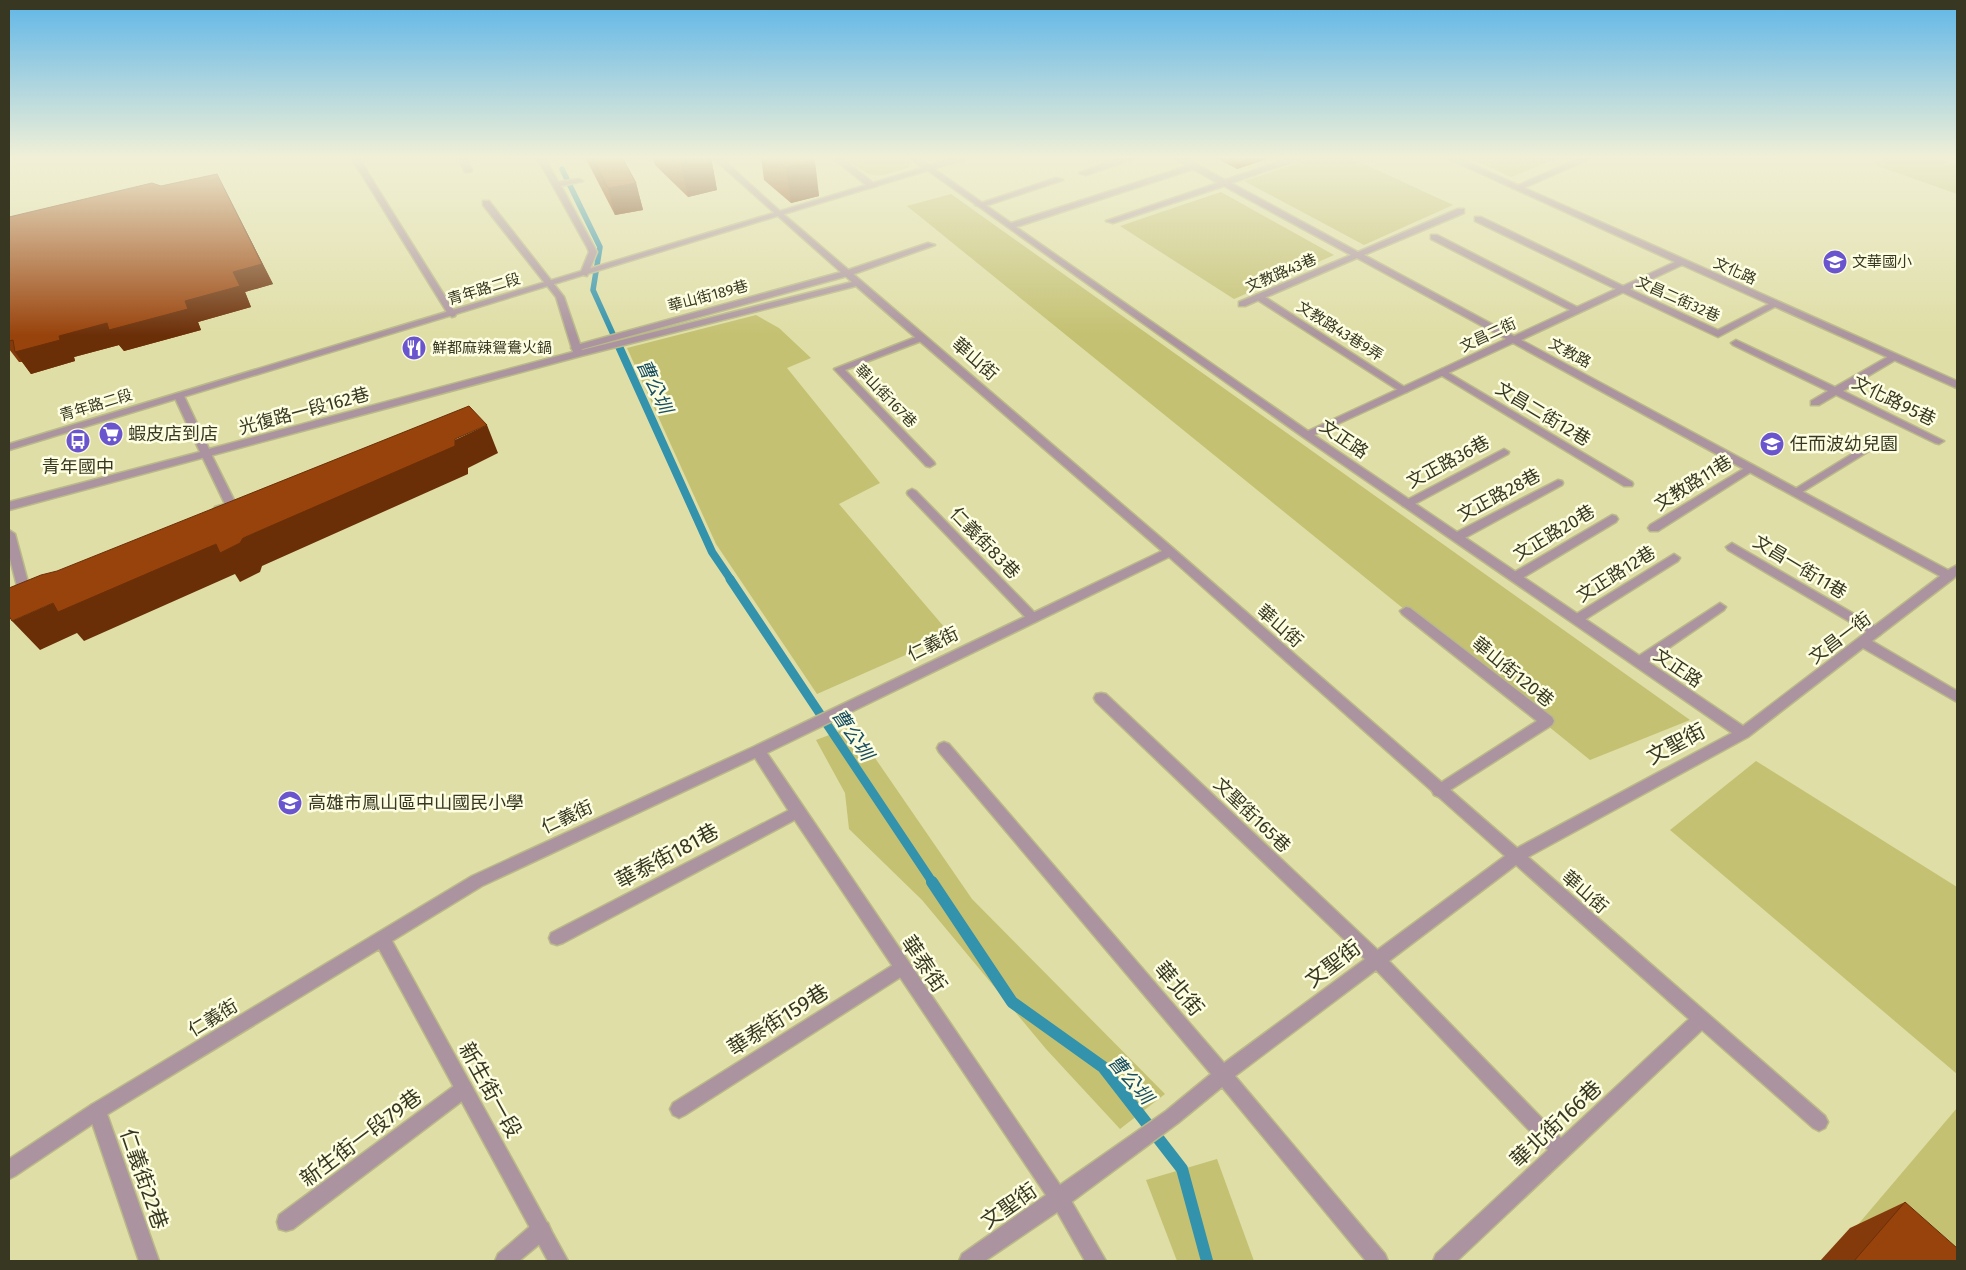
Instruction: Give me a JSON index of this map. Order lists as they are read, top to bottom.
{
  "streets": {
    "street": [
      "文化路",
      "文教路43巷",
      "青年路二段",
      "華山街189巷",
      "文昌二街32巷",
      "文教路43巷9弄",
      "文昌二街",
      "文教路",
      "華山街",
      "華山街167巷",
      "文化路95巷",
      "光復路一段162巷",
      "文昌二街12巷",
      "文正路",
      "文正路36巷",
      "文教路11巷",
      "文正路28巷",
      "文正路20巷",
      "仁義街83巷",
      "文昌一街11巷",
      "文正路12巷",
      "文昌一街",
      "仁義街",
      "華山街120巷",
      "文聖街",
      "文聖街165巷",
      "華泰街181巷",
      "華泰街",
      "華北街",
      "華泰街159巷",
      "新生街一段",
      "華北街166巷",
      "新生街一段79巷",
      "仁義街22巷"
    ]
  },
  "crossings": [
    ["文化路", "文昌二街32巷"],
    ["文化路", "文昌二街"],
    ["文化路", "文化路95巷"],
    ["文教路43巷", "文教路43巷9弄"],
    ["文教路43巷", "文教路"],
    ["華山街189巷", "華山街"],
    ["華山街189巷", "光復路一段162巷"],
    ["文昌二街32巷", "文昌二街"],
    ["文教路43巷9弄", "文昌二街"],
    ["文昌二街", "文教路"],
    ["文昌二街", "文昌二街12巷"],
    ["文昌二街", "文正路"],
    ["文教路", "文教路11巷"],
    ["文教路", "文昌一街"],
    ["華山街", "華山街167巷"],
    ["華山街", "仁義街"],
    ["華山街", "華山街120巷"],
    ["華山街", "文聖街"],
    ["華山街", "華北街166巷"],
    ["文正路", "文正路36巷"],
    ["文正路", "文正路28巷"],
    ["文正路", "文正路20巷"],
    ["文正路", "文正路12巷"],
    ["文正路", "文昌一街"],
    ["文正路", "文聖街"],
    ["仁義街83巷", "仁義街"],
    ["文昌一街11巷", "文昌一街"],
    ["文昌一街", "文聖街"],
    ["仁義街", "華泰街"],
    ["仁義街", "新生街一段"],
    ["仁義街", "仁義街22巷"],
    ["文聖街", "文聖街165巷"],
    ["文聖街", "華泰街"],
    ["文聖街", "華北街"],
    ["文聖街165巷", "華北街166巷"],
    ["華泰街181巷", "華泰街"],
    ["華泰街", "華泰街159巷"],
    ["新生街一段", "新生街一段79巷"]
  ],
  "water": ["曹公圳"],
  "places": {
    "school or university": ["文華國小", "任而波幼兒園", "高雄市鳳山區中山國民小學"],
    "restaurant": ["鮮都麻辣鴛鴦火鍋"],
    "supermarket": ["蝦皮店到店"],
    "bus stop": ["青年國中"]
  }
}
